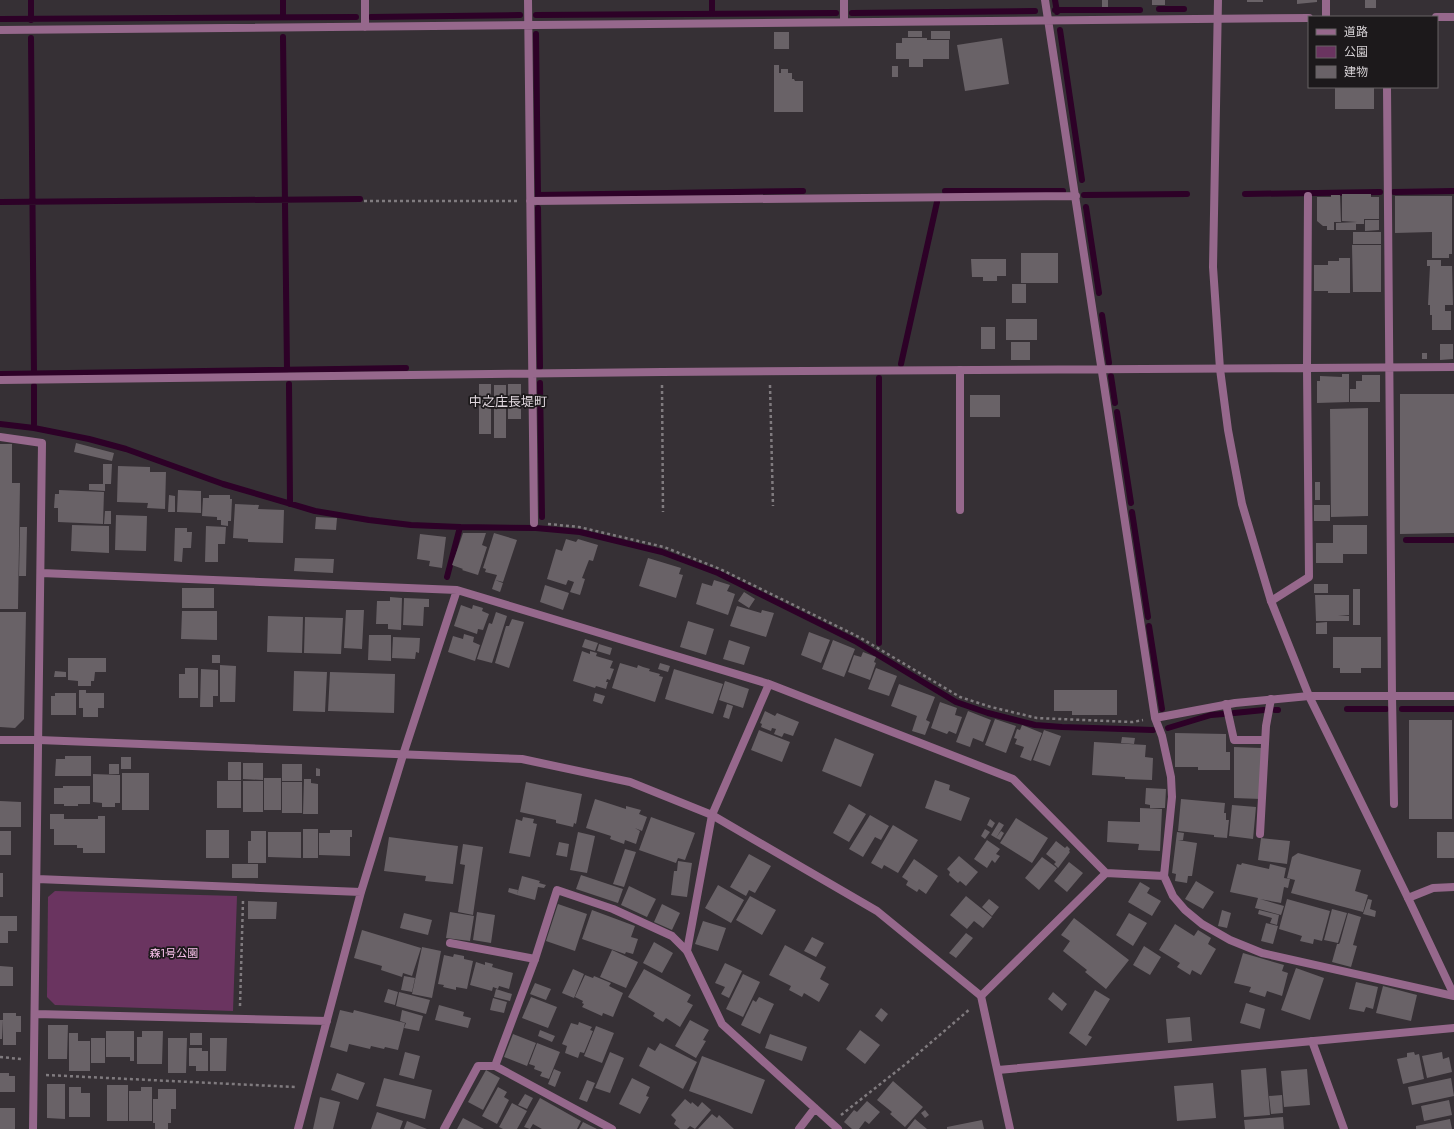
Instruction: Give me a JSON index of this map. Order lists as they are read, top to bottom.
{
  "districts": ["中之庄長堤町"],
  "parks": ["森1号公園"],
  "legend": ["道路", "公園", "建物"]
}
